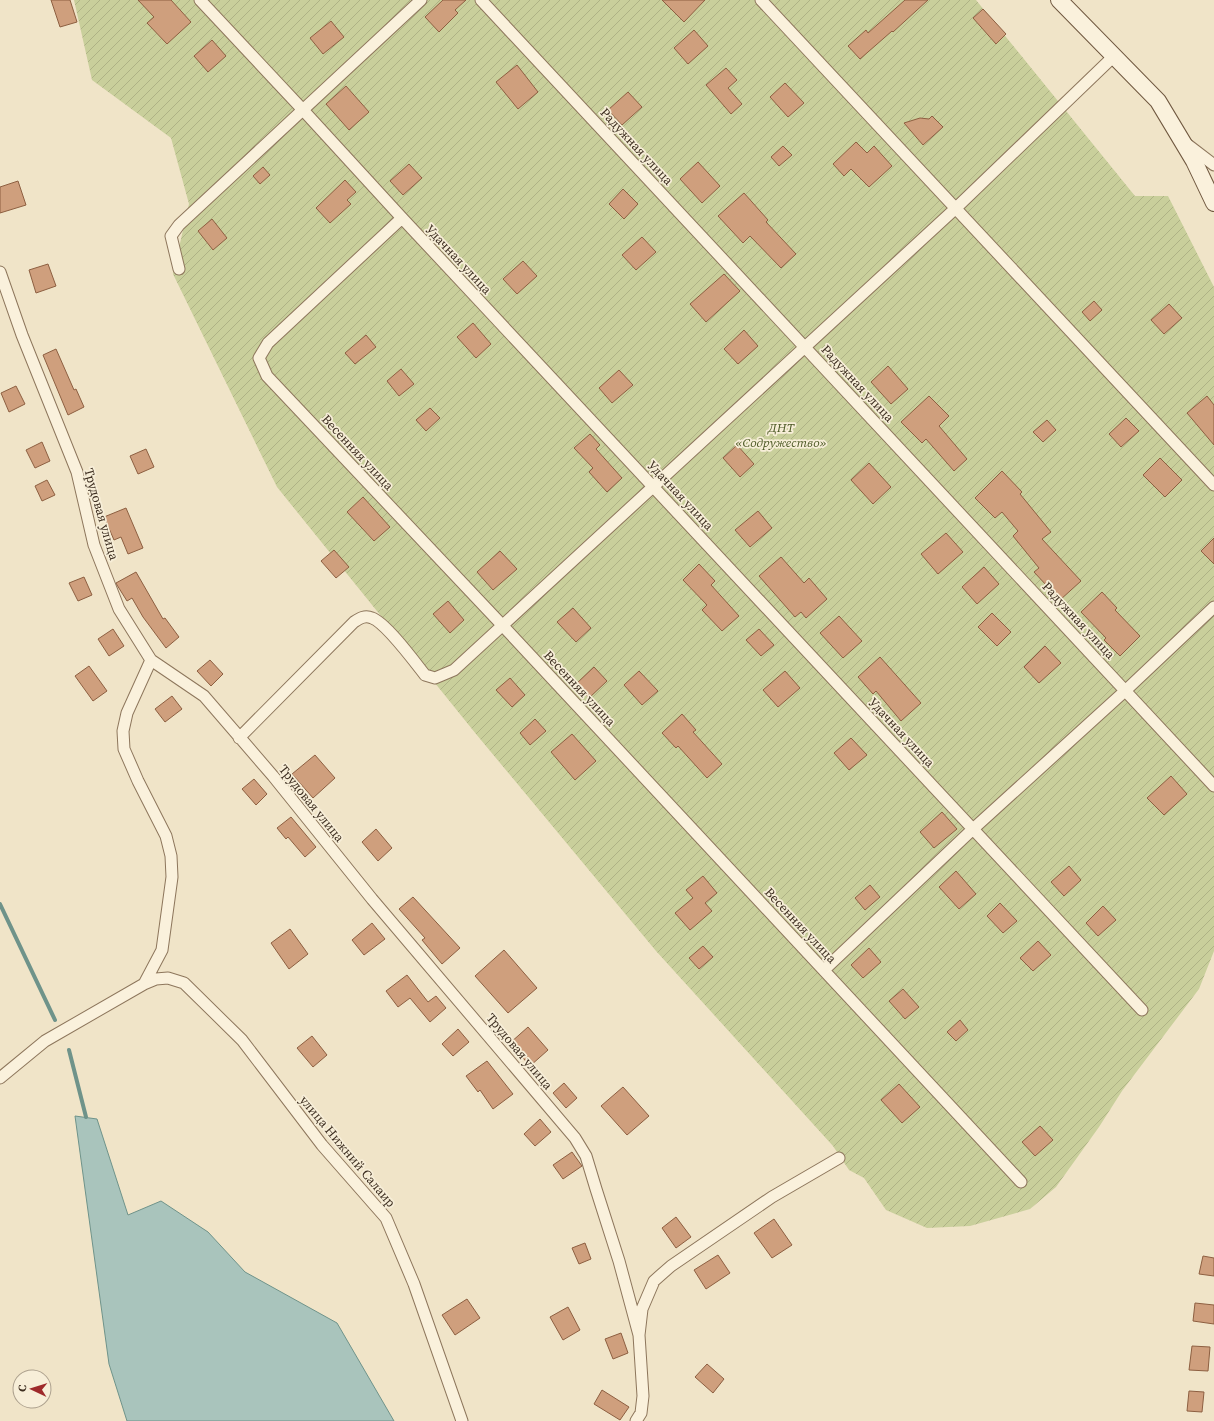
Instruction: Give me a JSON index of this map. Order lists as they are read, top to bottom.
{
  "streets": {
    "street": [
      "Радужная улица",
      "Удачная улица",
      "Весенняя улица",
      "Трудовая улица",
      "улица Нижний Салаир"
    ]
  },
  "crossings": [
    ["Удачная улица", "Весенняя улица"]
  ],
  "parks": ["ДНТ «Содружество»"],
  "north": "left"
}
